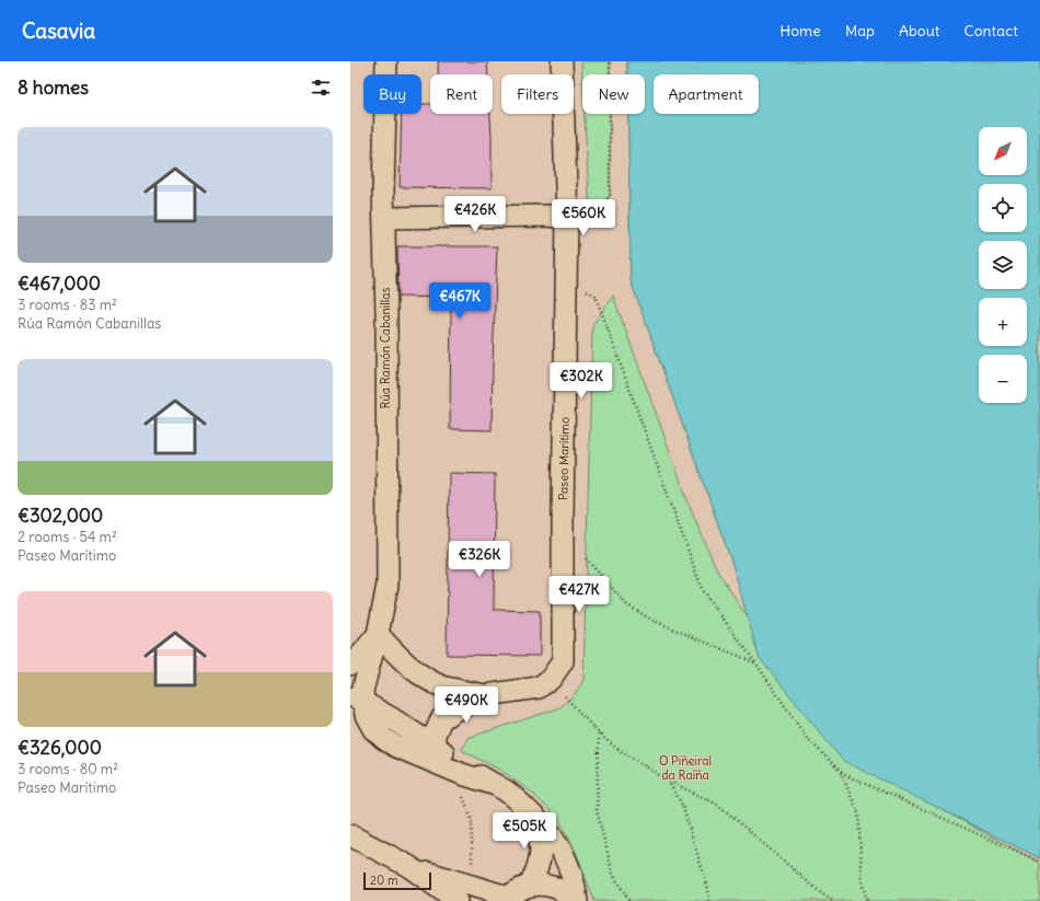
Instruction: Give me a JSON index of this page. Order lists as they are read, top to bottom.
{
  "streets": {
    "street": ["Rúa Ramón Cabanillas", "Paseo Marítimo"]
  },
  "parks": ["O Piñeiral da Raíña"],
  "scale_bar": "20 m",
  "north": "bottom left",
  "page": {
    "header": "Casavia",
    "nav": [
      "Home",
      "Map",
      "About",
      "Contact"
    ],
    "heading": "8 homes",
    "chip": [
      "Buy",
      "Rent",
      "Filters",
      "New",
      "Apartment"
    ],
    "list": [
      {
        "name": "€467,000",
        "note": "3 rooms · 83 m² · Rúa Ramón Cabanillas"
      },
      {
        "name": "€302,000",
        "note": "2 rooms · 54 m² · Paseo Marítimo"
      },
      {
        "name": "€326,000",
        "note": "3 rooms · 80 m² · Paseo Marítimo"
      }
    ],
    "map_buttons": ["+", "−"],
    "price": [
      "€426K",
      "€560K",
      "€467K",
      "€302K",
      "€326K",
      "€427K",
      "€490K",
      "€505K"
    ],
    "scale": "20 m"
  }
}
